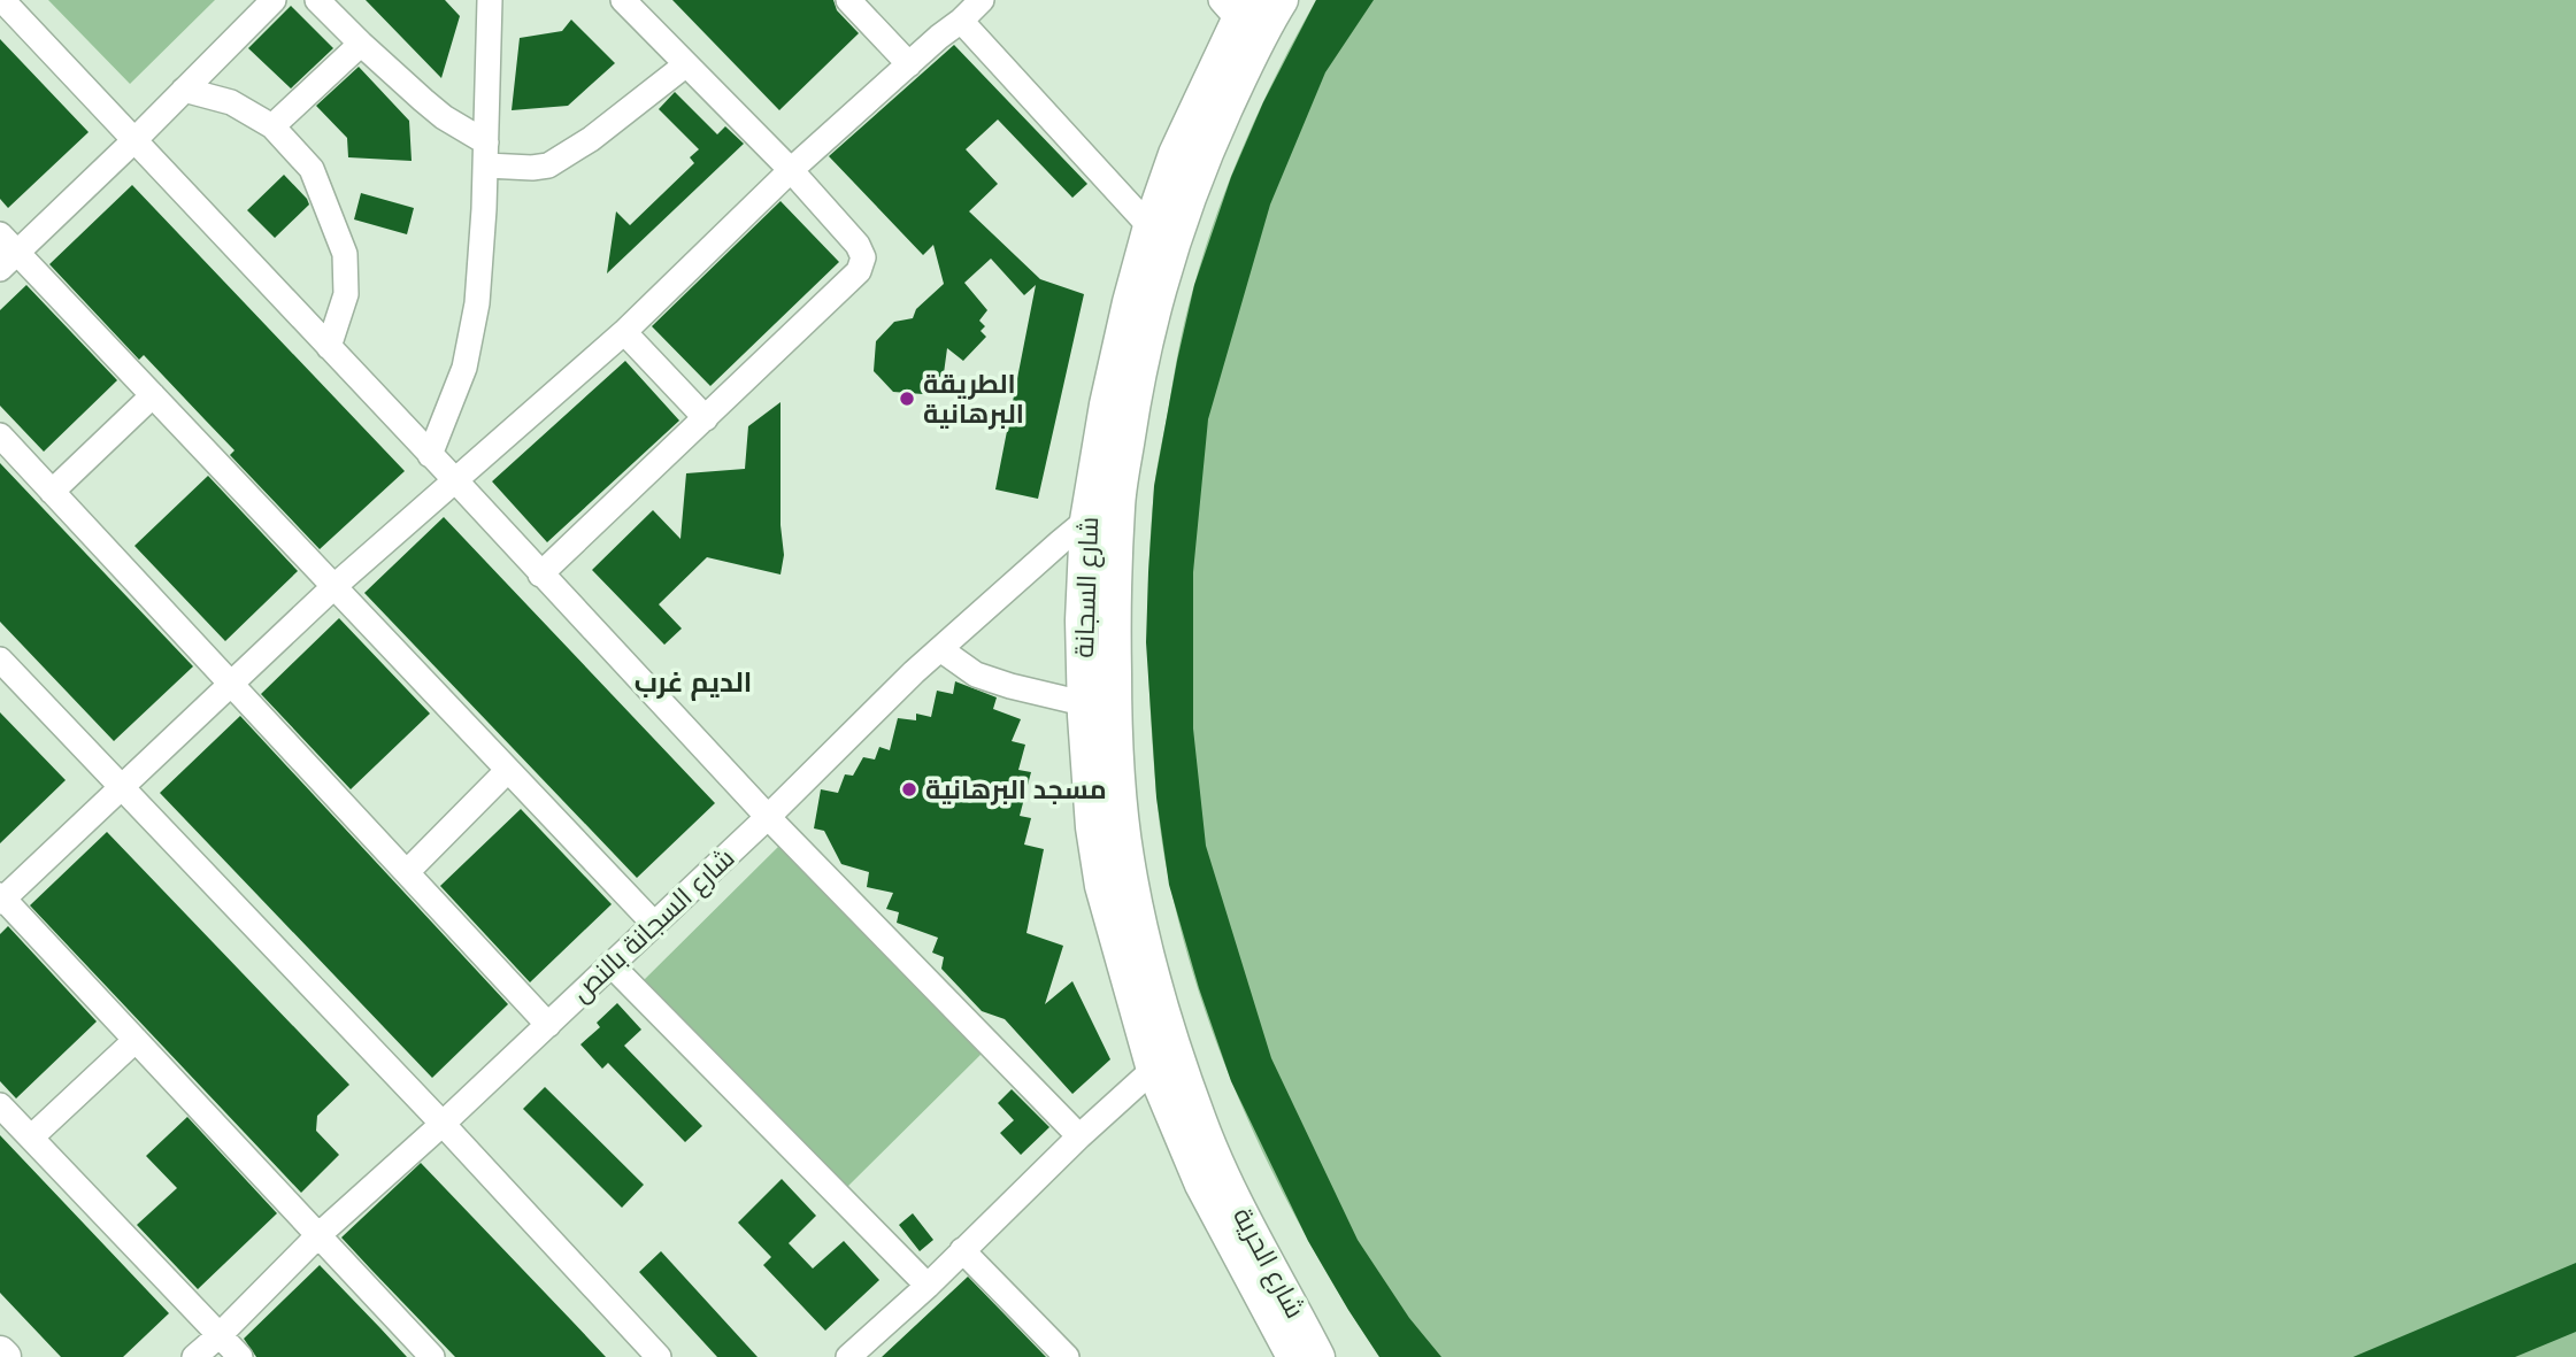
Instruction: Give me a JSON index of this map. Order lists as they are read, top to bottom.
{
  "streets": {
    "main road": ["شارع السجانة", "شارع الحرية"],
    "street": ["شارع السجانة بالنص"]
  },
  "crossings": [
    ["شارع السجانة", "شارع السجانة بالنص"],
    ["شارع السجانة", "شارع الحرية"]
  ],
  "districts": ["الديم غرب"],
  "places": ["الطريقة البرهانية", "مسجد البرهانية"]
}
